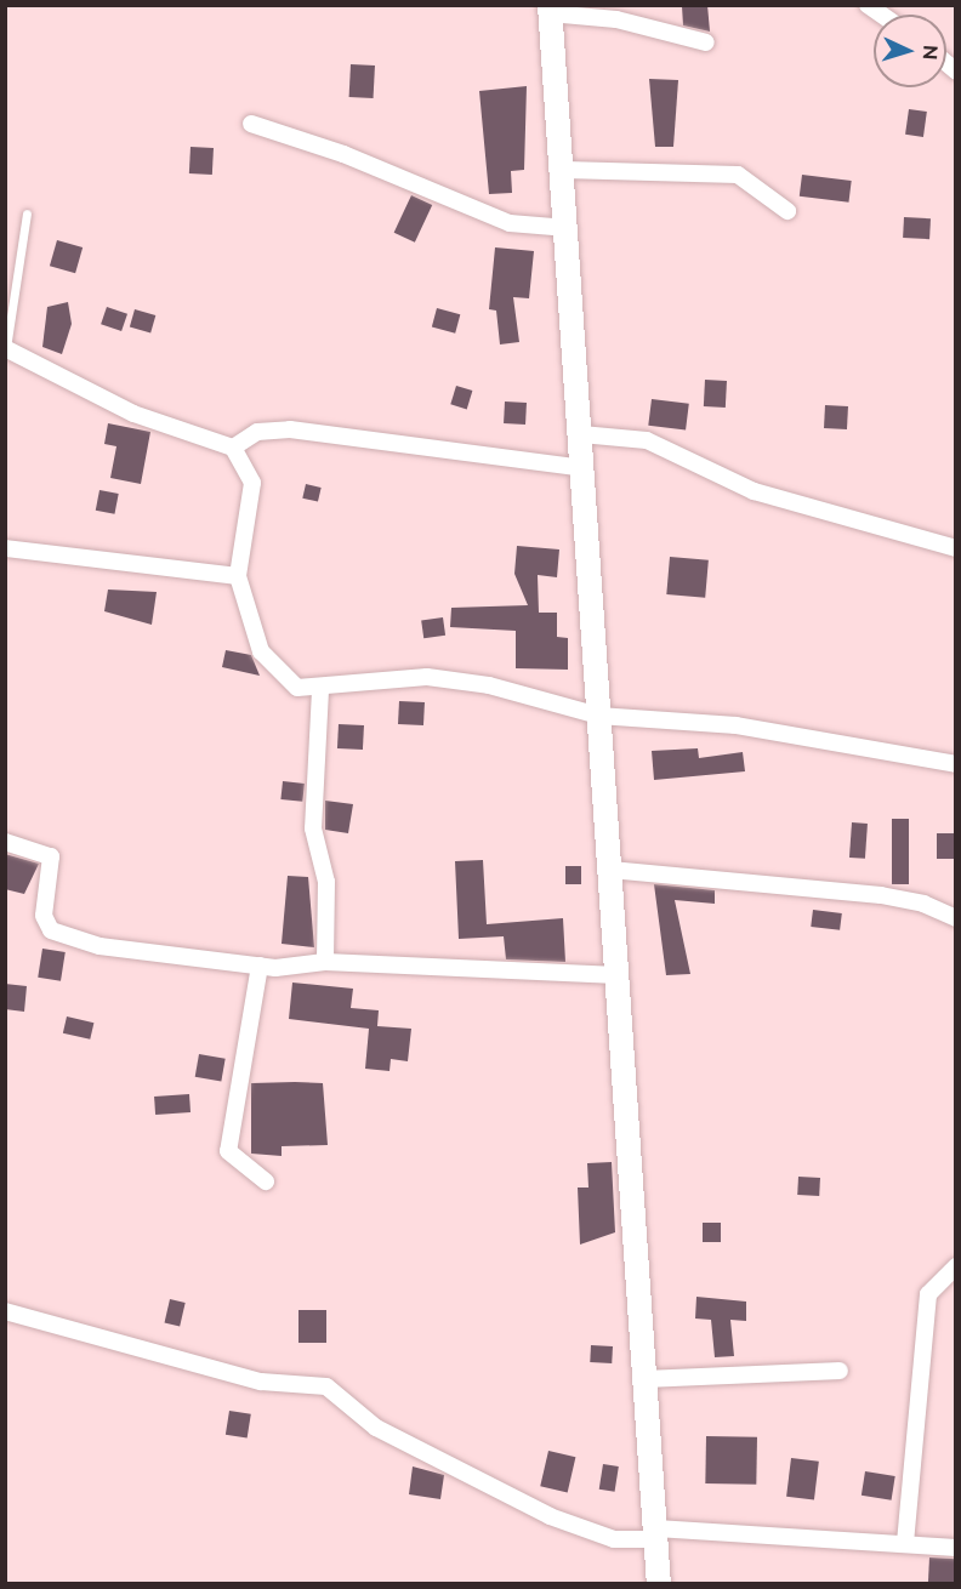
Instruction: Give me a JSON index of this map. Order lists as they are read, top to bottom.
{
  "north": "right"
}
